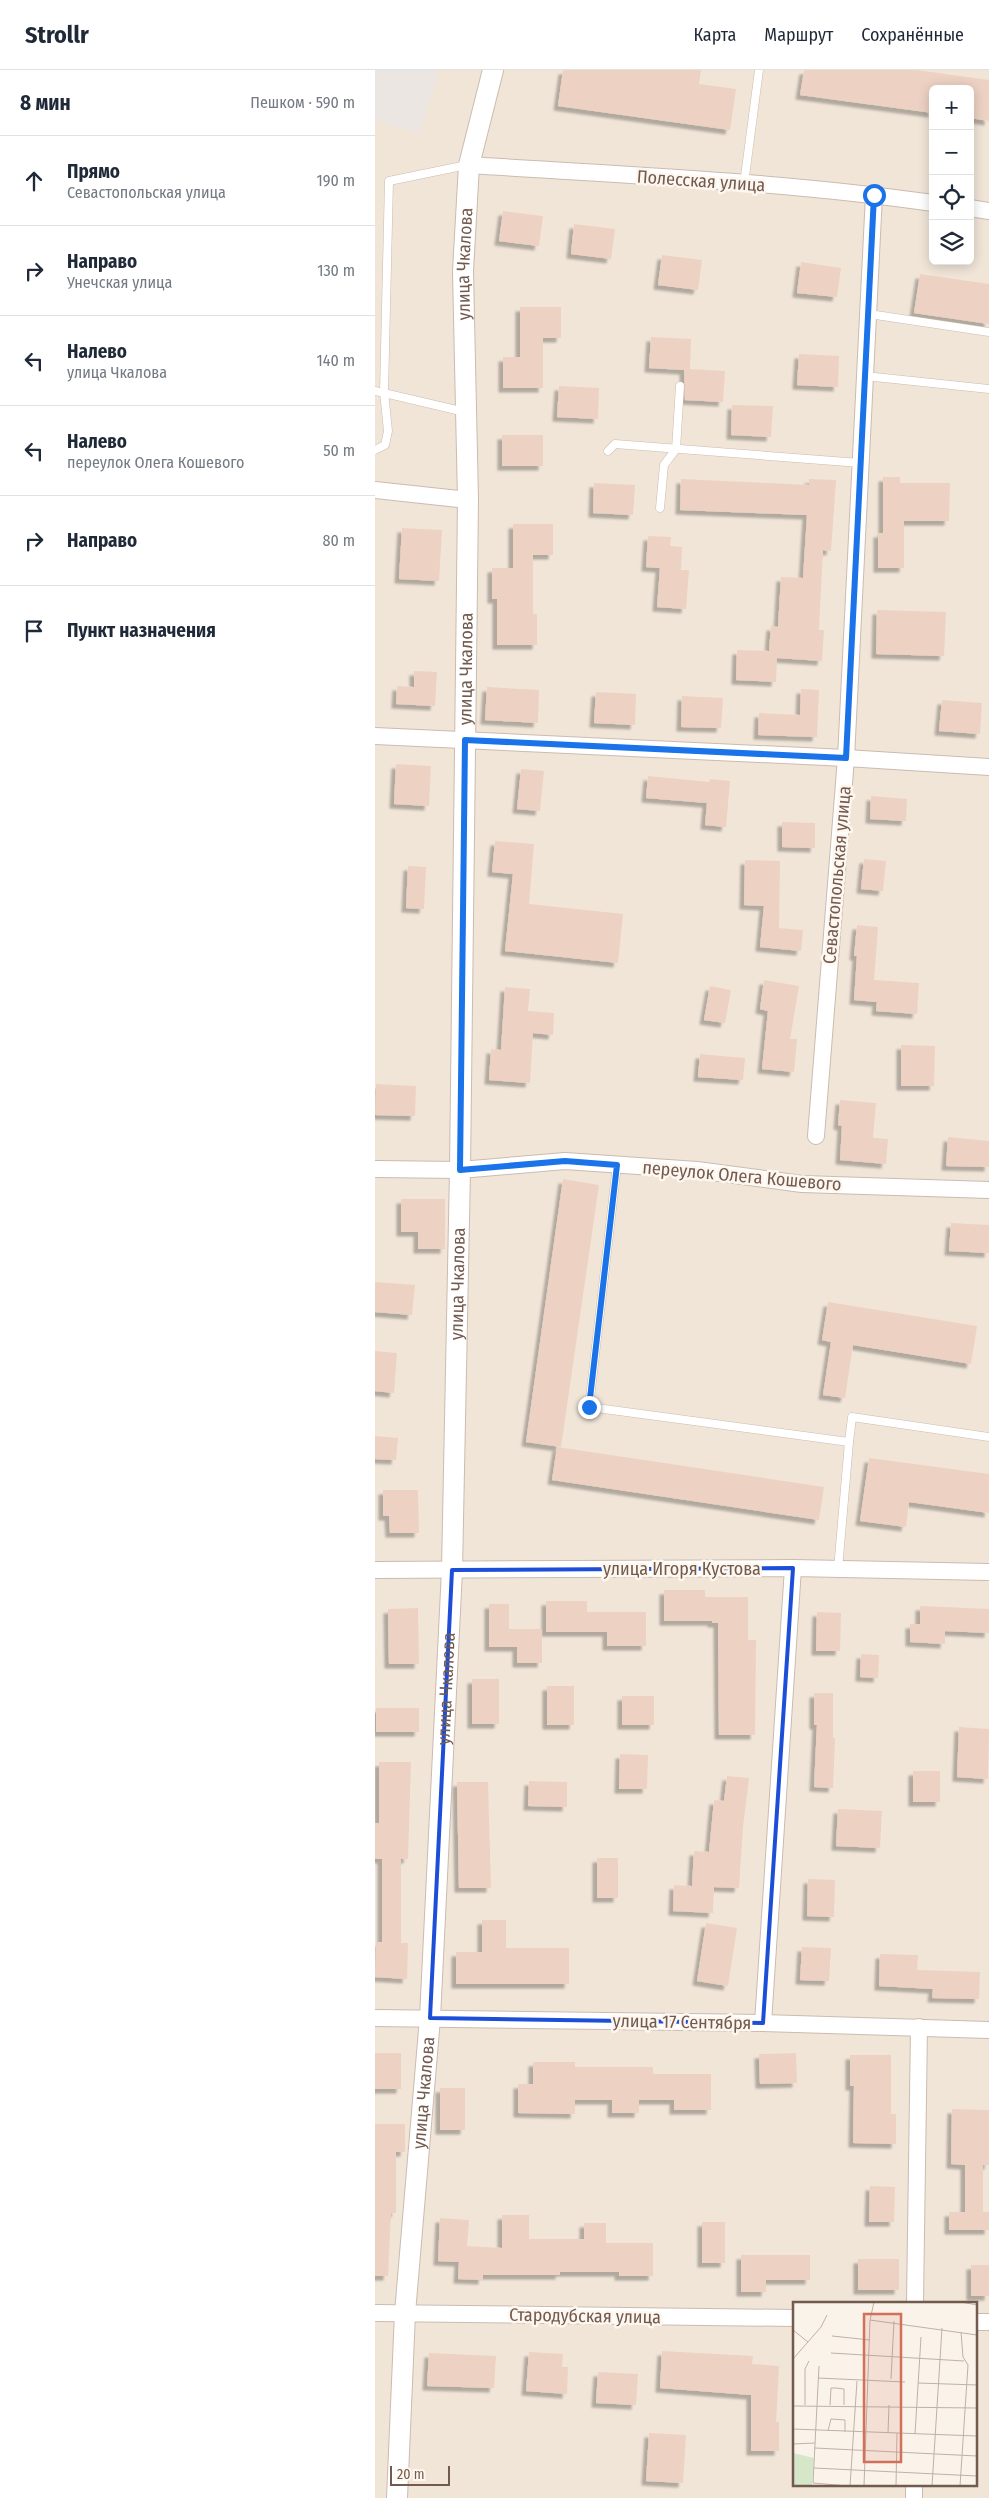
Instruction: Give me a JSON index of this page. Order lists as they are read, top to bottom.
{
  "streets": {
    "street": [
      "Полесская улица",
      "улица Чкалова",
      "Севастопольская улица",
      "переулок Олега Кошевого",
      "улица Игоря Кустова",
      "улица 17 Сентября",
      "Стародубская улица"
    ]
  },
  "crossings": [
    ["Полесская улица", "улица Чкалова"],
    ["Полесская улица", "Севастопольская улица"],
    ["улица Чкалова", "переулок Олега Кошевого"],
    ["улица Чкалова", "улица Игоря Кустова"],
    ["улица Чкалова", "улица 17 Сентября"],
    ["улица Чкалова", "Стародубская улица"]
  ],
  "scale_bar": "20 m",
  "page": {
    "header": "Strollr",
    "nav": ["Карта", "Маршрут", "Сохранённые"],
    "heading": ["8 мин", "Пешком · 590 m"],
    "map_buttons": ["+", "−"],
    "list": [
      ["Прямо", "Севастопольская улица", "190 m"],
      ["Направо", "Унечская улица", "130 m"],
      ["Налево", "улица Чкалова", "140 m"],
      ["Налево", "переулок Олега Кошевого", "50 m"],
      ["Направо", "80 m"],
      "Пункт назначения"
    ],
    "scale": "20 m"
  }
}
